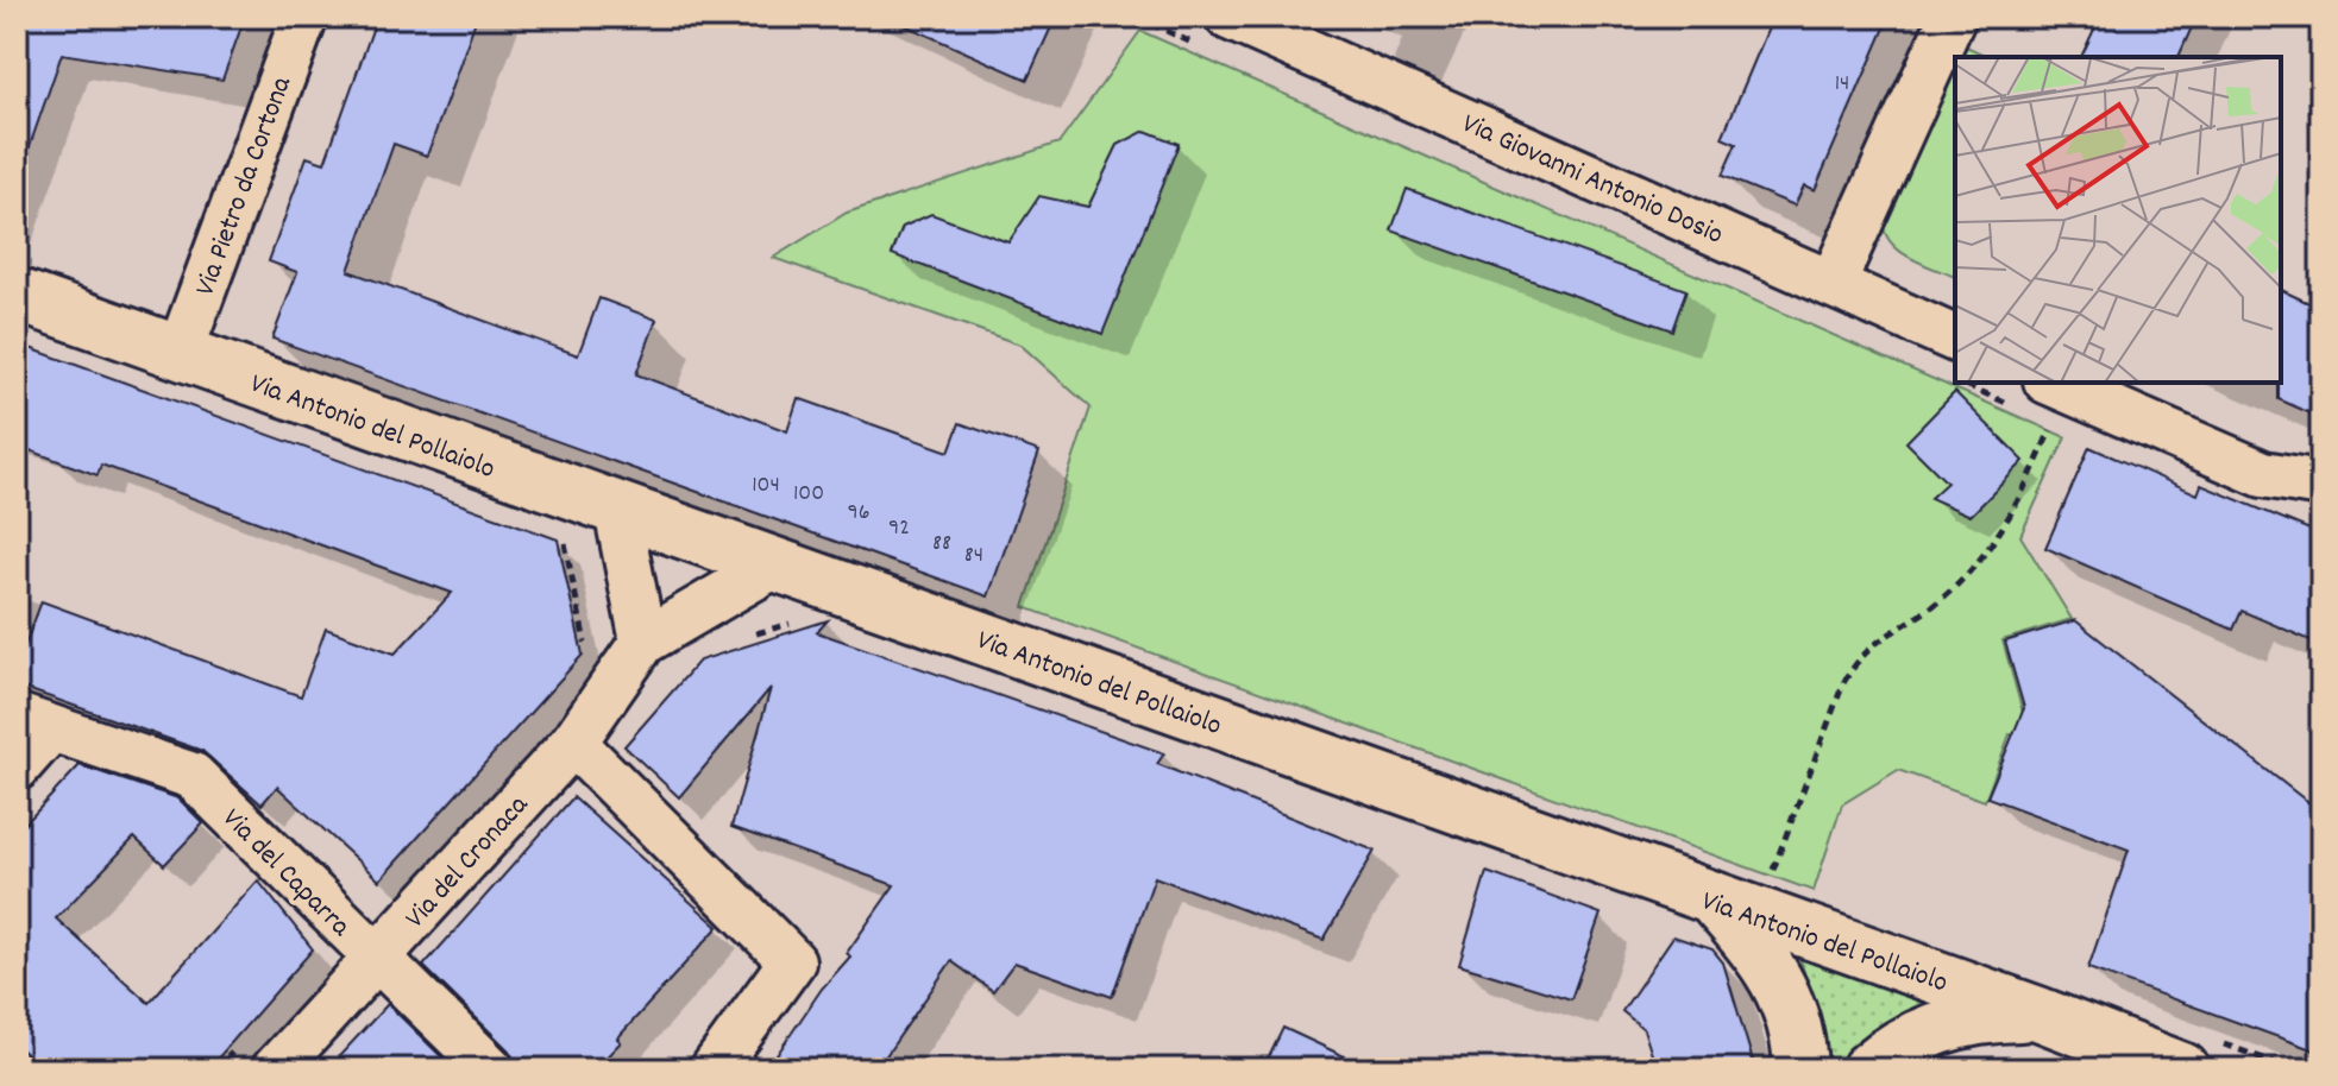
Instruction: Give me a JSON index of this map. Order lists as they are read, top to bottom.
{
  "streets": {
    "street": [
      "Via Giovanni Antonio Dosio",
      "Via Pietro da Cortona",
      "Via Antonio del Pollaiolo",
      "Via del Cronaca",
      "Via del Caparra"
    ]
  },
  "crossings": [
    ["Via Pietro da Cortona", "Via Antonio del Pollaiolo"],
    ["Via Antonio del Pollaiolo", "Via del Cronaca"],
    ["Via del Cronaca", "Via del Caparra"]
  ],
  "house_numbers": [
    "14",
    "104",
    "100",
    "96",
    "92",
    "88",
    "84"
  ]
}
